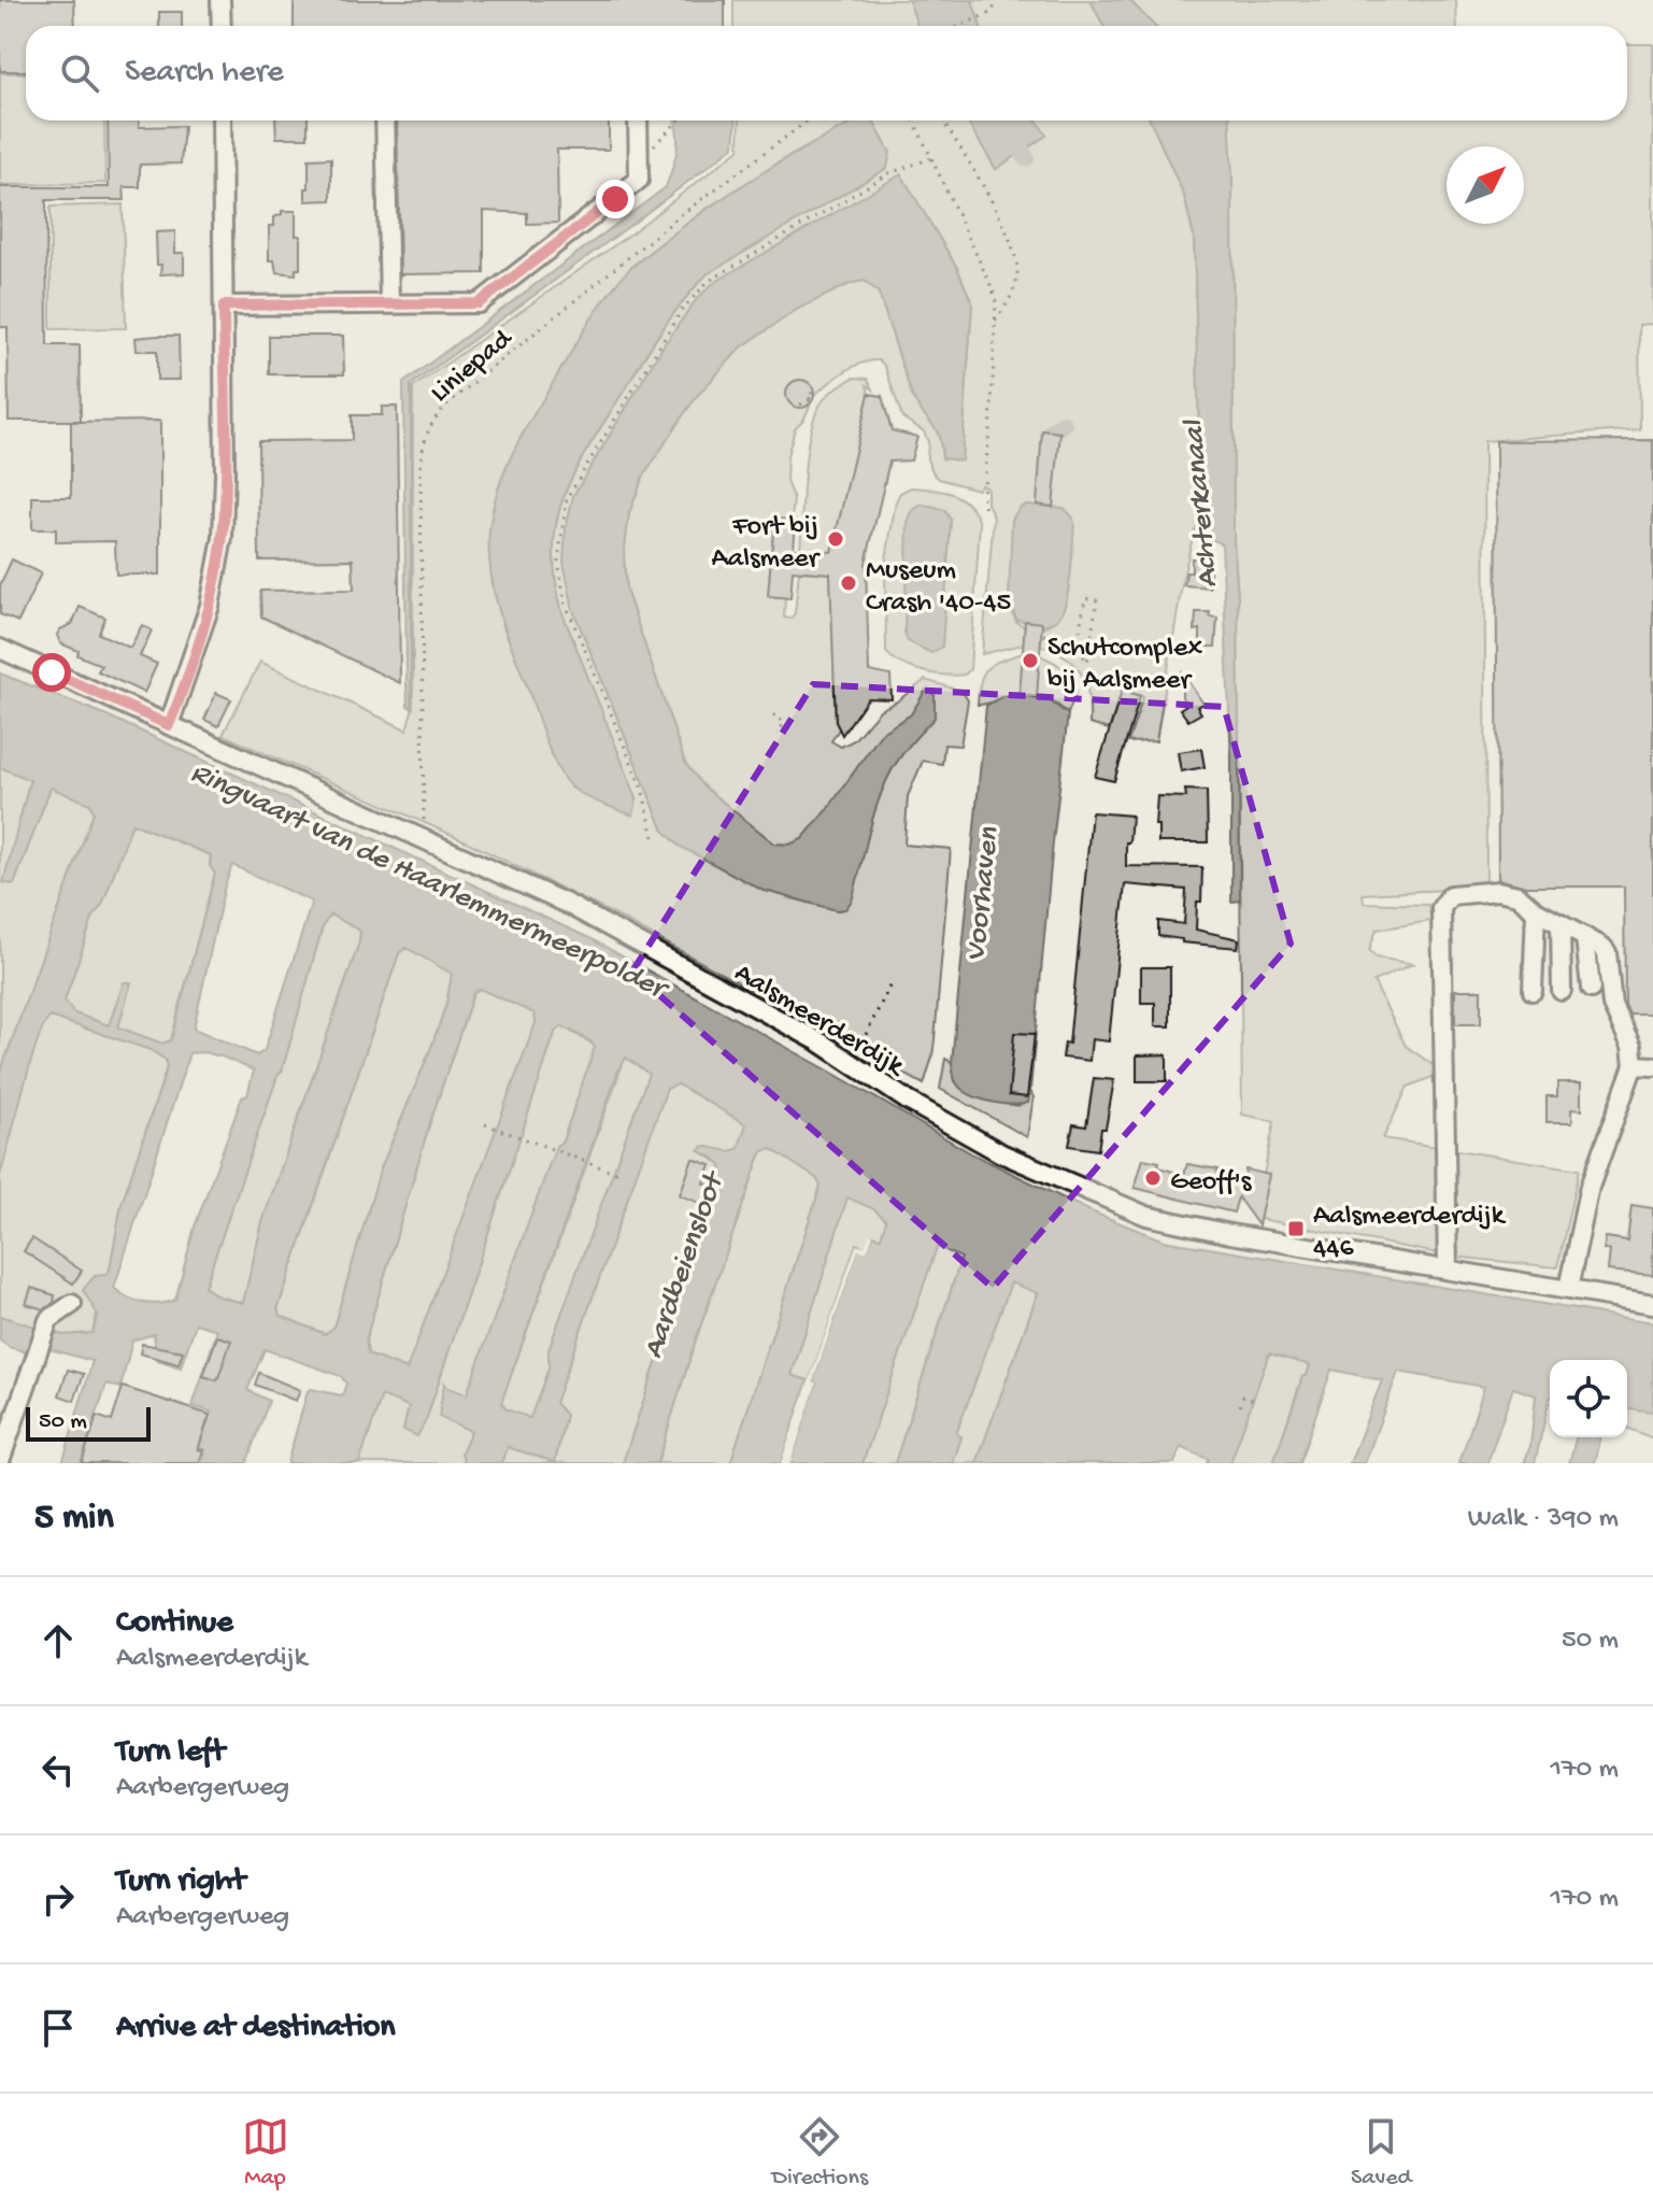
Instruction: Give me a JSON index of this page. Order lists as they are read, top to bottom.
{
  "streets": {
    "street": ["Aalsmeerderdijk"],
    "path": ["Liniepad"]
  },
  "crossings": [
    ["Liniepad", "Aalsmeerderdijk"]
  ],
  "water": [
    "Achterkanaal",
    "Ringvaart van de Haarlemmermeerpolder",
    "Voorhaven",
    "Aardbeiensloot"
  ],
  "places": {
    "other": [
      "Fort bij Aalsmeer",
      "Museum Crash '40-45",
      "Schutcomplex bij Aalsmeer",
      "Geoff's"
    ],
    "transit": ["Aalsmeerderdijk 446"]
  },
  "scale_bar": "50 m",
  "north": "top right",
  "page": {
    "search": "Search here",
    "scale": "50 m",
    "heading": ["5 min", "Walk · 390 m"],
    "list": [
      ["Continue", "Aalsmeerderdijk", "50 m"],
      ["Turn left", "Aarbergerweg", "170 m"],
      ["Turn right", "Aarbergerweg", "170 m"],
      "Arrive at destination"
    ],
    "nav": ["Map", "Directions", "Saved"]
  }
}
